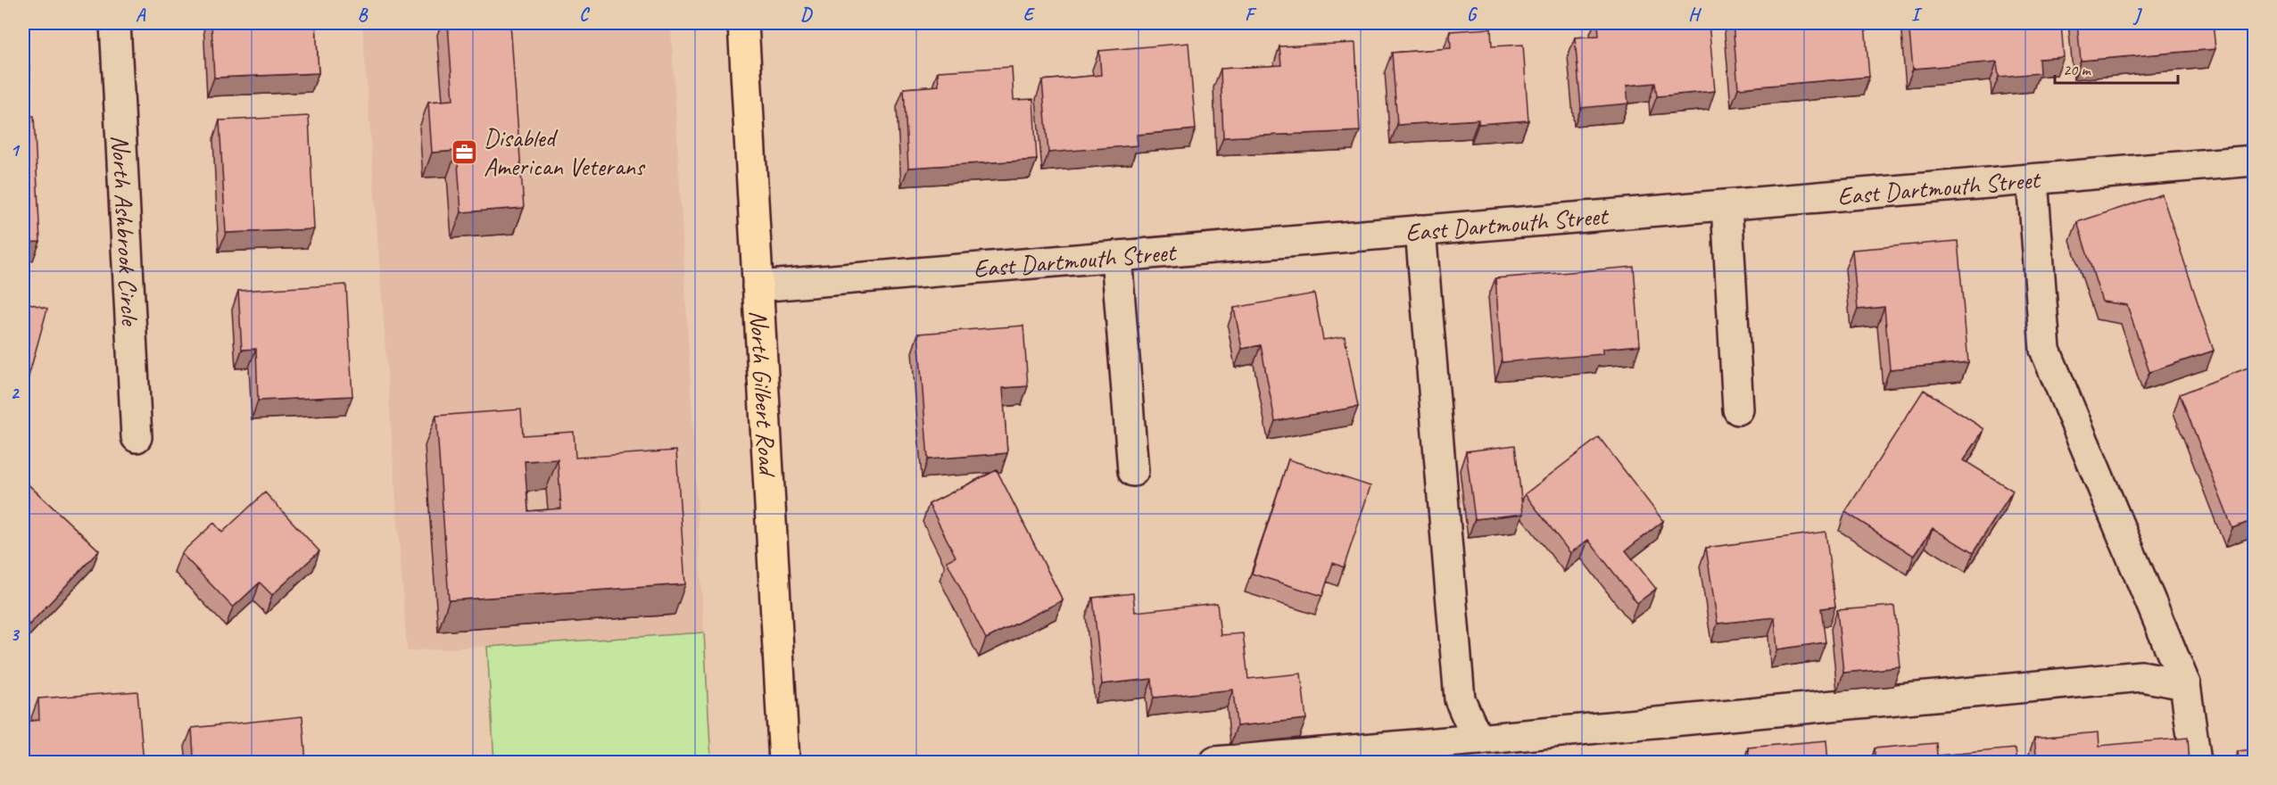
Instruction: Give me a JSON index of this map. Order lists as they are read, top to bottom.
{
  "streets": {
    "main road": ["North Gilbert Road"],
    "street": ["East Dartmouth Street", "North Ashbrook Circle"]
  },
  "crossings": [
    ["East Dartmouth Street", "North Gilbert Road"]
  ],
  "places": {
    "office": ["Disabled American Veterans"]
  },
  "scale_bar": "20 m",
  "grid": {
    "columns": [
      "A",
      "B",
      "C",
      "D",
      "E",
      "F",
      "G",
      "H",
      "I",
      "J"
    ],
    "rows": ["1", "2", "3"]
  }
}
